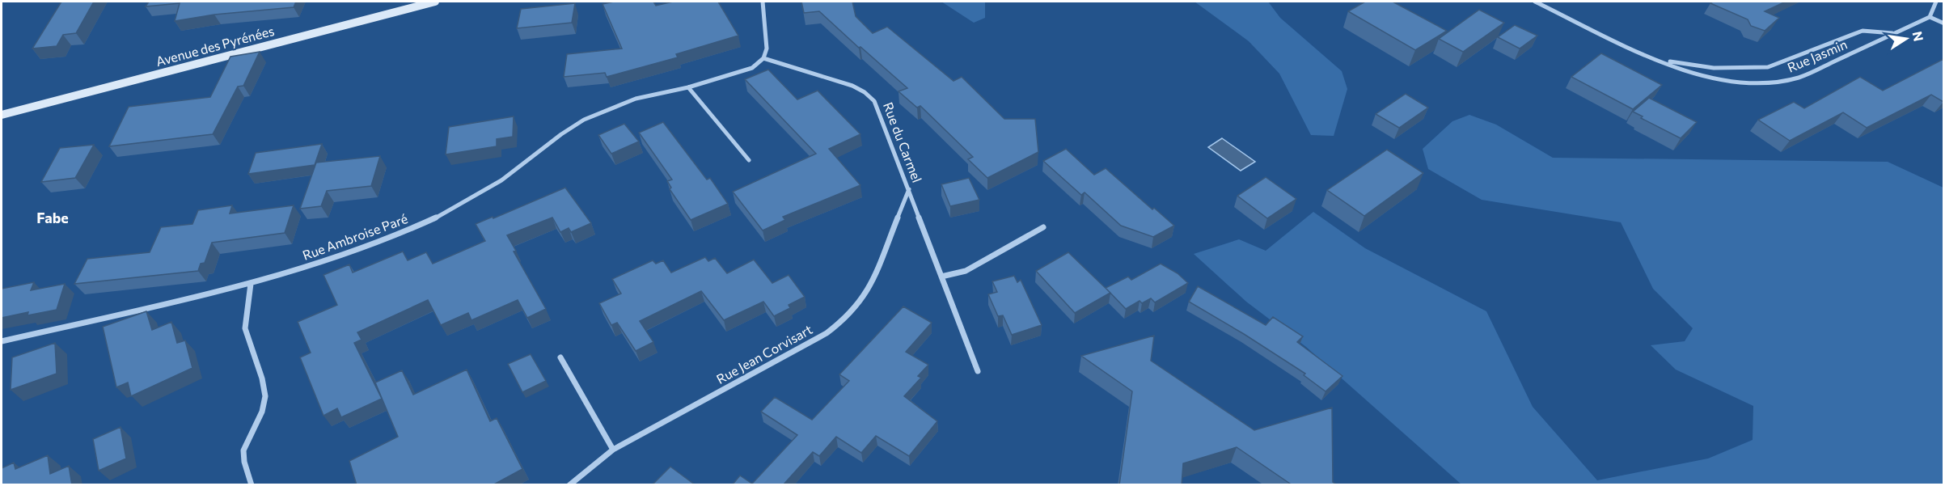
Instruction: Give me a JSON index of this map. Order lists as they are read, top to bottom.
{
  "streets": {
    "main road": ["Avenue des Pyrénées"],
    "street": [
      "Rue Jasmin",
      "Rue du Carmel",
      "Rue Ambroise Paré",
      "Rue Jean Corvisart"
    ]
  },
  "crossings": [
    ["Rue du Carmel", "Rue Ambroise Paré"],
    ["Rue du Carmel", "Rue Jean Corvisart"]
  ],
  "districts": ["Fabe"],
  "north": "right"
}
